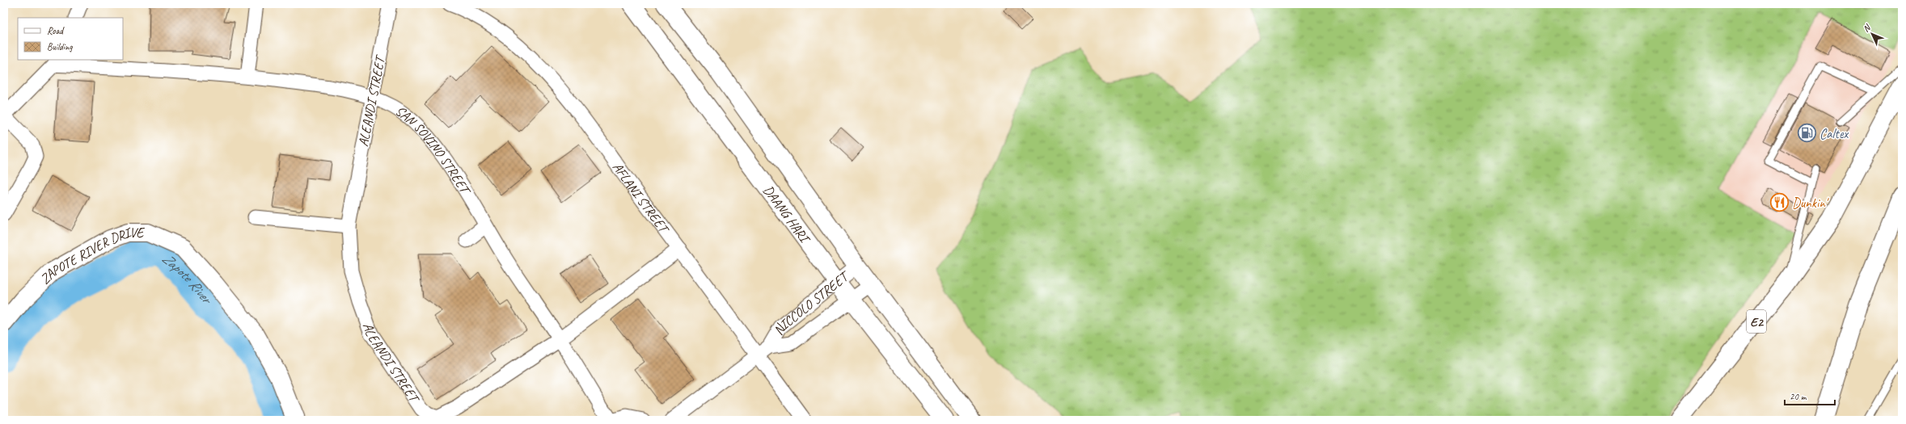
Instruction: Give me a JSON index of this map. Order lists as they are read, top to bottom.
{
  "streets": {
    "main road": ["DAANG HARI", "ZAPOTE RIVER DRIVE", "E2"],
    "street": [
      "ALEANDI STREET",
      "SAN SOVINO STREET",
      "AFLANI STREET",
      "NICCOLO STREET"
    ]
  },
  "crossings": [
    ["ALEANDI STREET", "SAN SOVINO STREET"],
    ["ALEANDI STREET", "AFLANI STREET"],
    ["AFLANI STREET", "NICCOLO STREET"],
    ["DAANG HARI", "NICCOLO STREET"]
  ],
  "water": ["Zapote River"],
  "places": {
    "fuel station": ["Caltex"],
    "restaurant": ["Dunkin'"]
  },
  "legend": ["Road", "Building"],
  "scale_bar": "20 m",
  "north": "top left"
}
